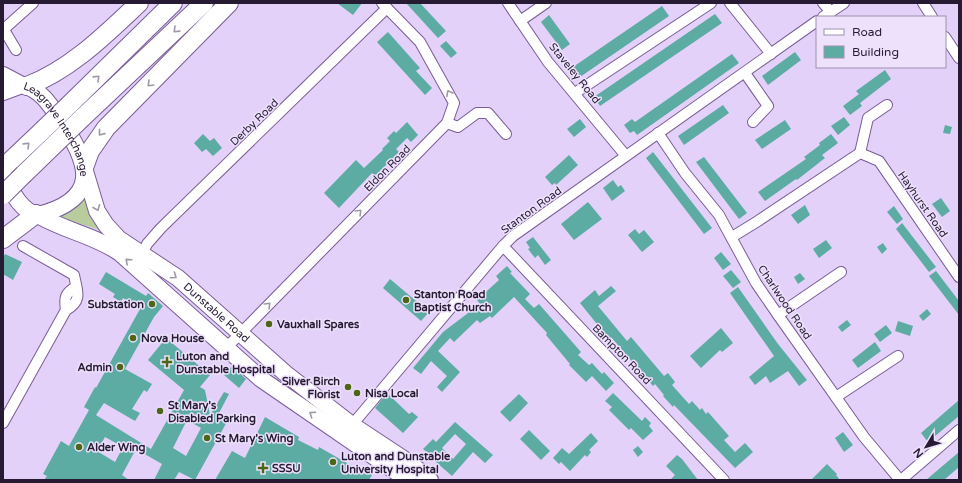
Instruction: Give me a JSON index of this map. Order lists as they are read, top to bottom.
{
  "streets": {
    "main road": ["Leagrave Interchange", "Dunstable Road"],
    "street": [
      "Staveley Road",
      "Derby Road",
      "Eldon Road",
      "Hayhurst Road",
      "Stanton Road",
      "Charlwood Road",
      "Bampton Road"
    ]
  },
  "crossings": [
    ["Staveley Road", "Stanton Road"],
    ["Derby Road", "Eldon Road"],
    ["Derby Road", "Dunstable Road"],
    ["Leagrave Interchange", "Dunstable Road"],
    ["Eldon Road", "Dunstable Road"],
    ["Stanton Road", "Charlwood Road"],
    ["Stanton Road", "Dunstable Road"],
    ["Stanton Road", "Bampton Road"]
  ],
  "one_way": ["Eldon Road"],
  "places": {
    "other": [
      "Stanton Road Baptist Church",
      "Substation",
      "Vauxhall Spares",
      "Nova House",
      "Admin",
      "Silver Birch Florist",
      "Nisa Local",
      "St Mary's Disabled Parking",
      "St Mary's Wing",
      "Alder Wing",
      "Luton and Dunstable University Hospital"
    ],
    "health": ["Luton and Dunstable Hospital", "SSSU"]
  },
  "legend": ["Road", "Building"],
  "north": "bottom left"
}
